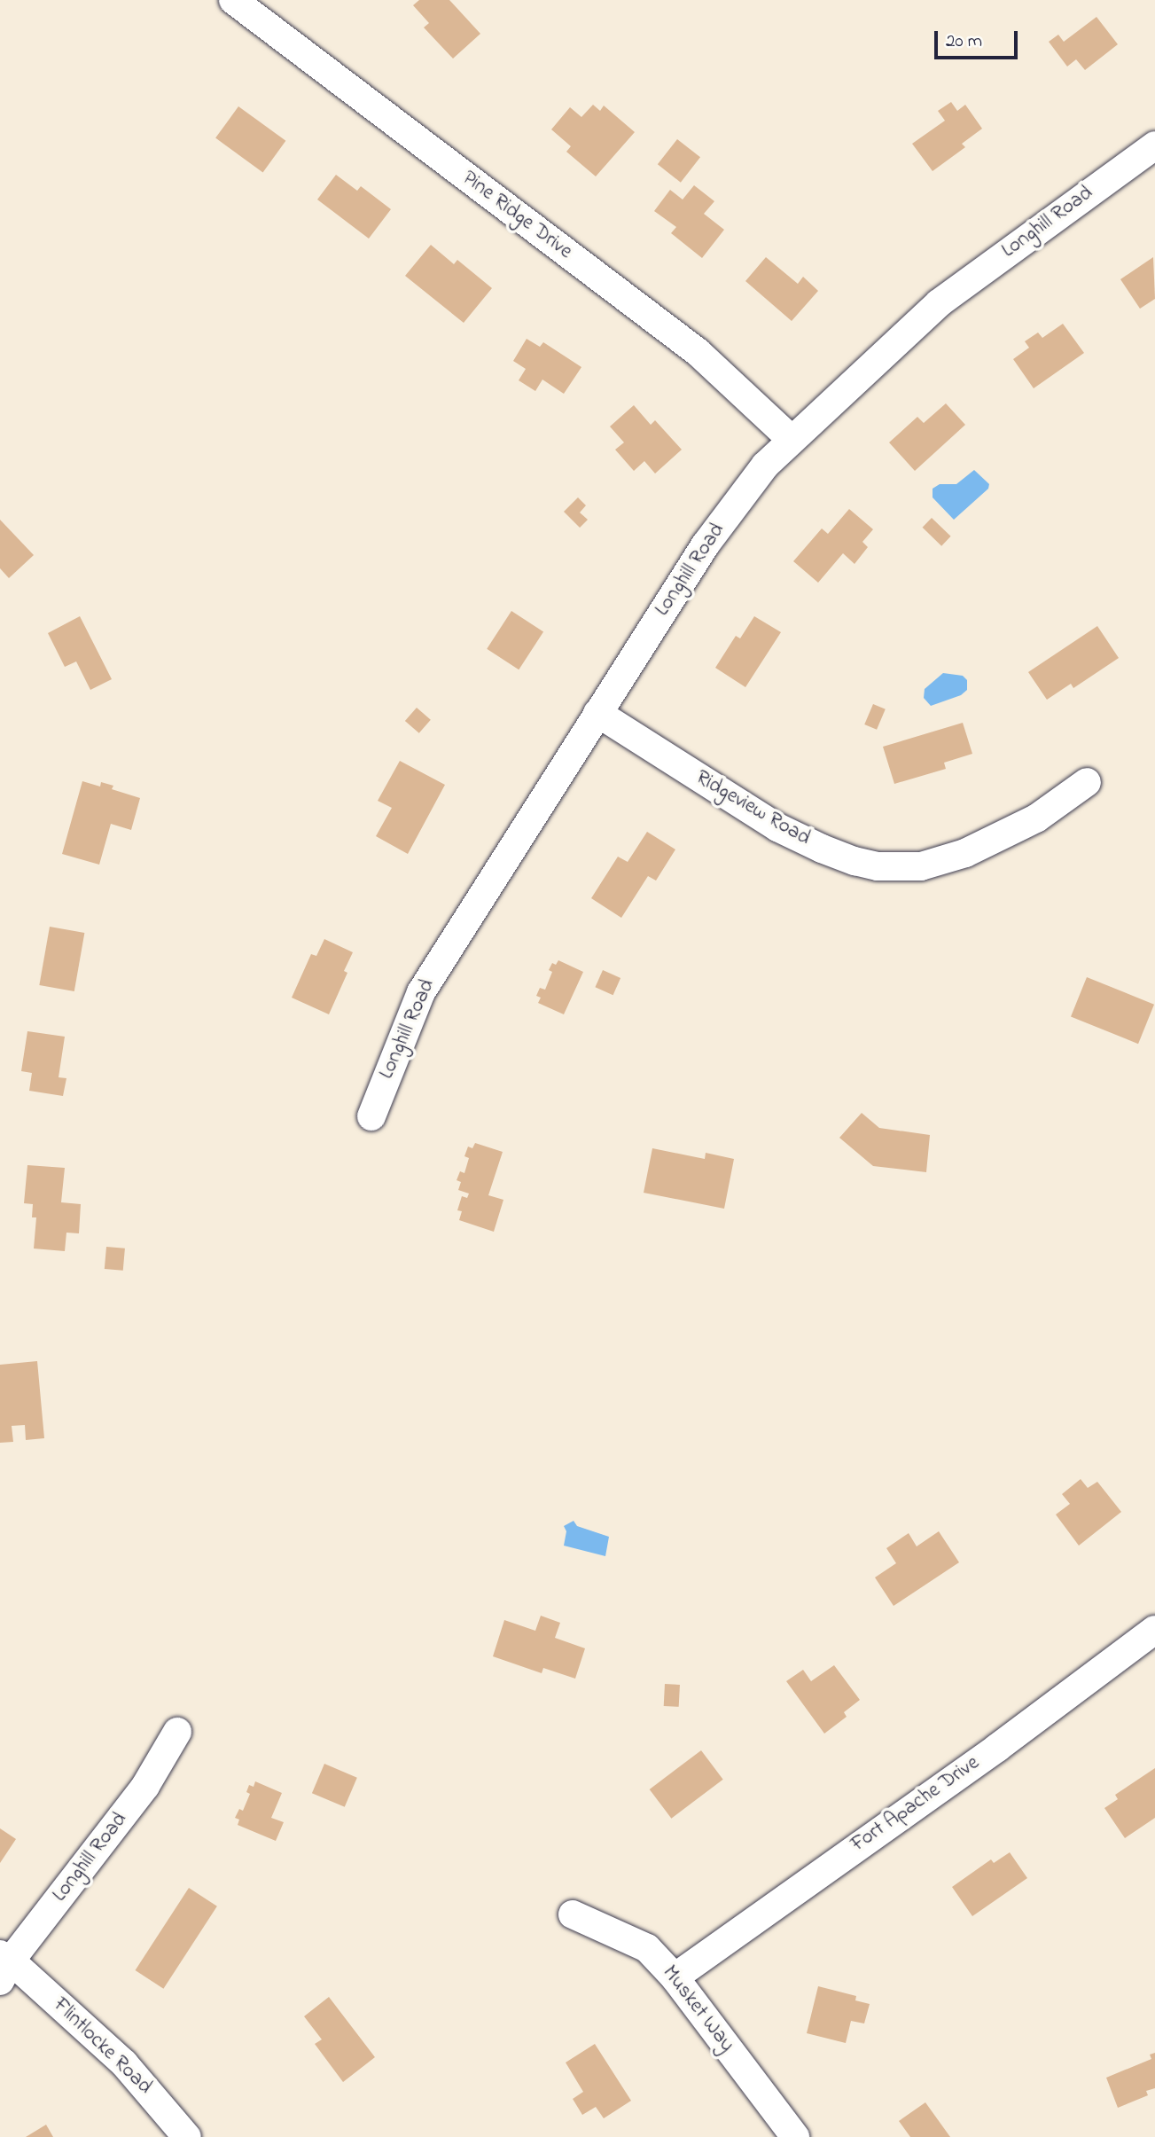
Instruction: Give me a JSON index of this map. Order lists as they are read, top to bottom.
{
  "streets": {
    "street": [
      "Pine Ridge Drive",
      "Longhill Road",
      "Ridgeview Road",
      "Fort Apache Drive",
      "Musket Way",
      "Flintlocke Road"
    ]
  },
  "crossings": [
    ["Pine Ridge Drive", "Longhill Road"],
    ["Longhill Road", "Ridgeview Road"],
    ["Longhill Road", "Flintlocke Road"],
    ["Fort Apache Drive", "Musket Way"]
  ],
  "scale_bar": "20 m"
}
